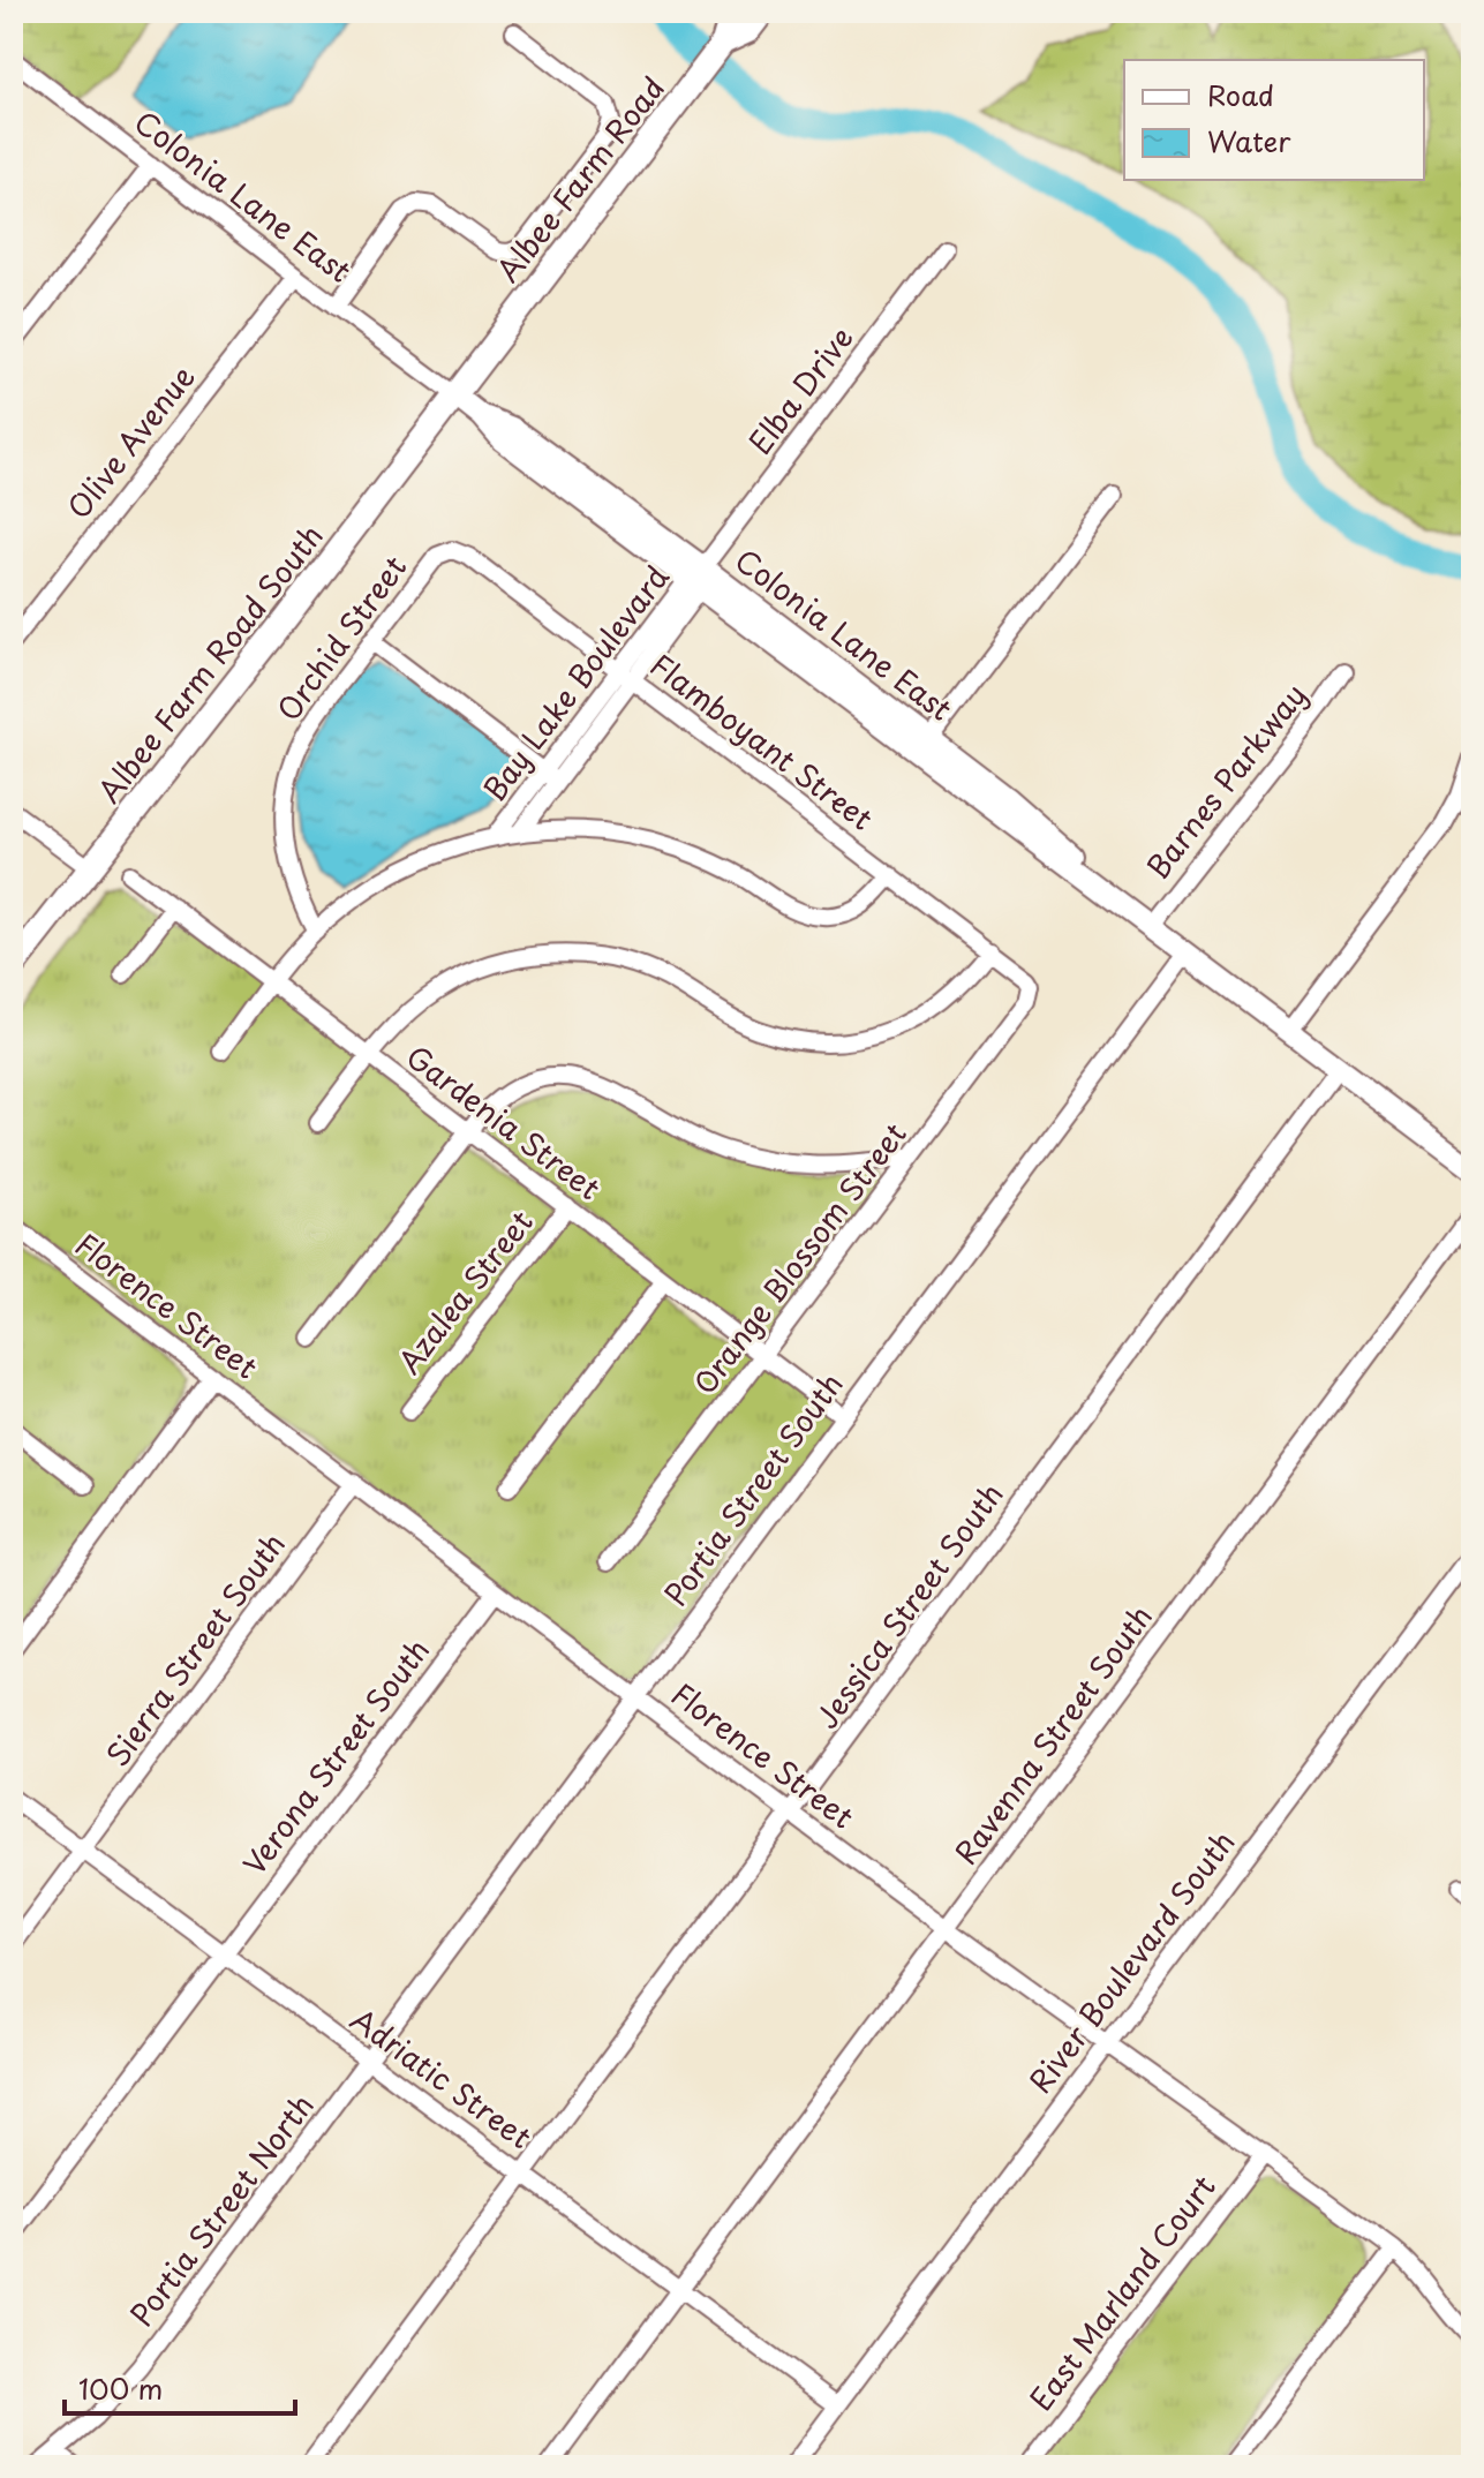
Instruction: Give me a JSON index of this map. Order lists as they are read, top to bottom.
{
  "streets": {
    "main road": ["Albee Farm Road", "Albee Farm Road South"],
    "street": [
      "Colonia Lane East",
      "Elba Drive",
      "Olive Avenue",
      "Orchid Street",
      "Bay Lake Boulevard",
      "Flamboyant Street",
      "Barnes Parkway",
      "Gardenia Street",
      "Orange Blossom Street",
      "Azalea Street",
      "Florence Street",
      "Portia Street South",
      "Jessica Street South",
      "Sierra Street South",
      "Ravenna Street South",
      "Verona Street South",
      "River Boulevard South",
      "Adriatic Street",
      "Portia Street North",
      "East Marland Court"
    ]
  },
  "crossings": [
    ["Albee Farm Road", "Colonia Lane East"],
    ["Albee Farm Road", "Albee Farm Road South"],
    ["Colonia Lane East", "Elba Drive"],
    ["Colonia Lane East", "Olive Avenue"],
    ["Colonia Lane East", "Albee Farm Road South"],
    ["Colonia Lane East", "Bay Lake Boulevard"],
    ["Colonia Lane East", "Barnes Parkway"],
    ["Colonia Lane East", "Portia Street South"],
    ["Colonia Lane East", "Jessica Street South"],
    ["Elba Drive", "Bay Lake Boulevard"],
    ["Orchid Street", "Flamboyant Street"],
    ["Bay Lake Boulevard", "Flamboyant Street"],
    ["Flamboyant Street", "Orange Blossom Street"],
    ["Gardenia Street", "Orange Blossom Street"],
    ["Gardenia Street", "Azalea Street"],
    ["Gardenia Street", "Portia Street South"],
    ["Florence Street", "Portia Street South"],
    ["Florence Street", "Jessica Street South"],
    ["Florence Street", "Sierra Street South"],
    ["Florence Street", "Ravenna Street South"],
    ["Florence Street", "Verona Street South"],
    ["Florence Street", "River Boulevard South"],
    ["Florence Street", "East Marland Court"],
    ["Portia Street South", "Adriatic Street"],
    ["Portia Street South", "Portia Street North"],
    ["Jessica Street South", "Adriatic Street"],
    ["Sierra Street South", "Adriatic Street"],
    ["Ravenna Street South", "Adriatic Street"],
    ["Verona Street South", "Adriatic Street"],
    ["River Boulevard South", "Adriatic Street"],
    ["Adriatic Street", "Portia Street North"]
  ],
  "legend": ["Road", "Water"],
  "scale_bar": "100 m"
}
